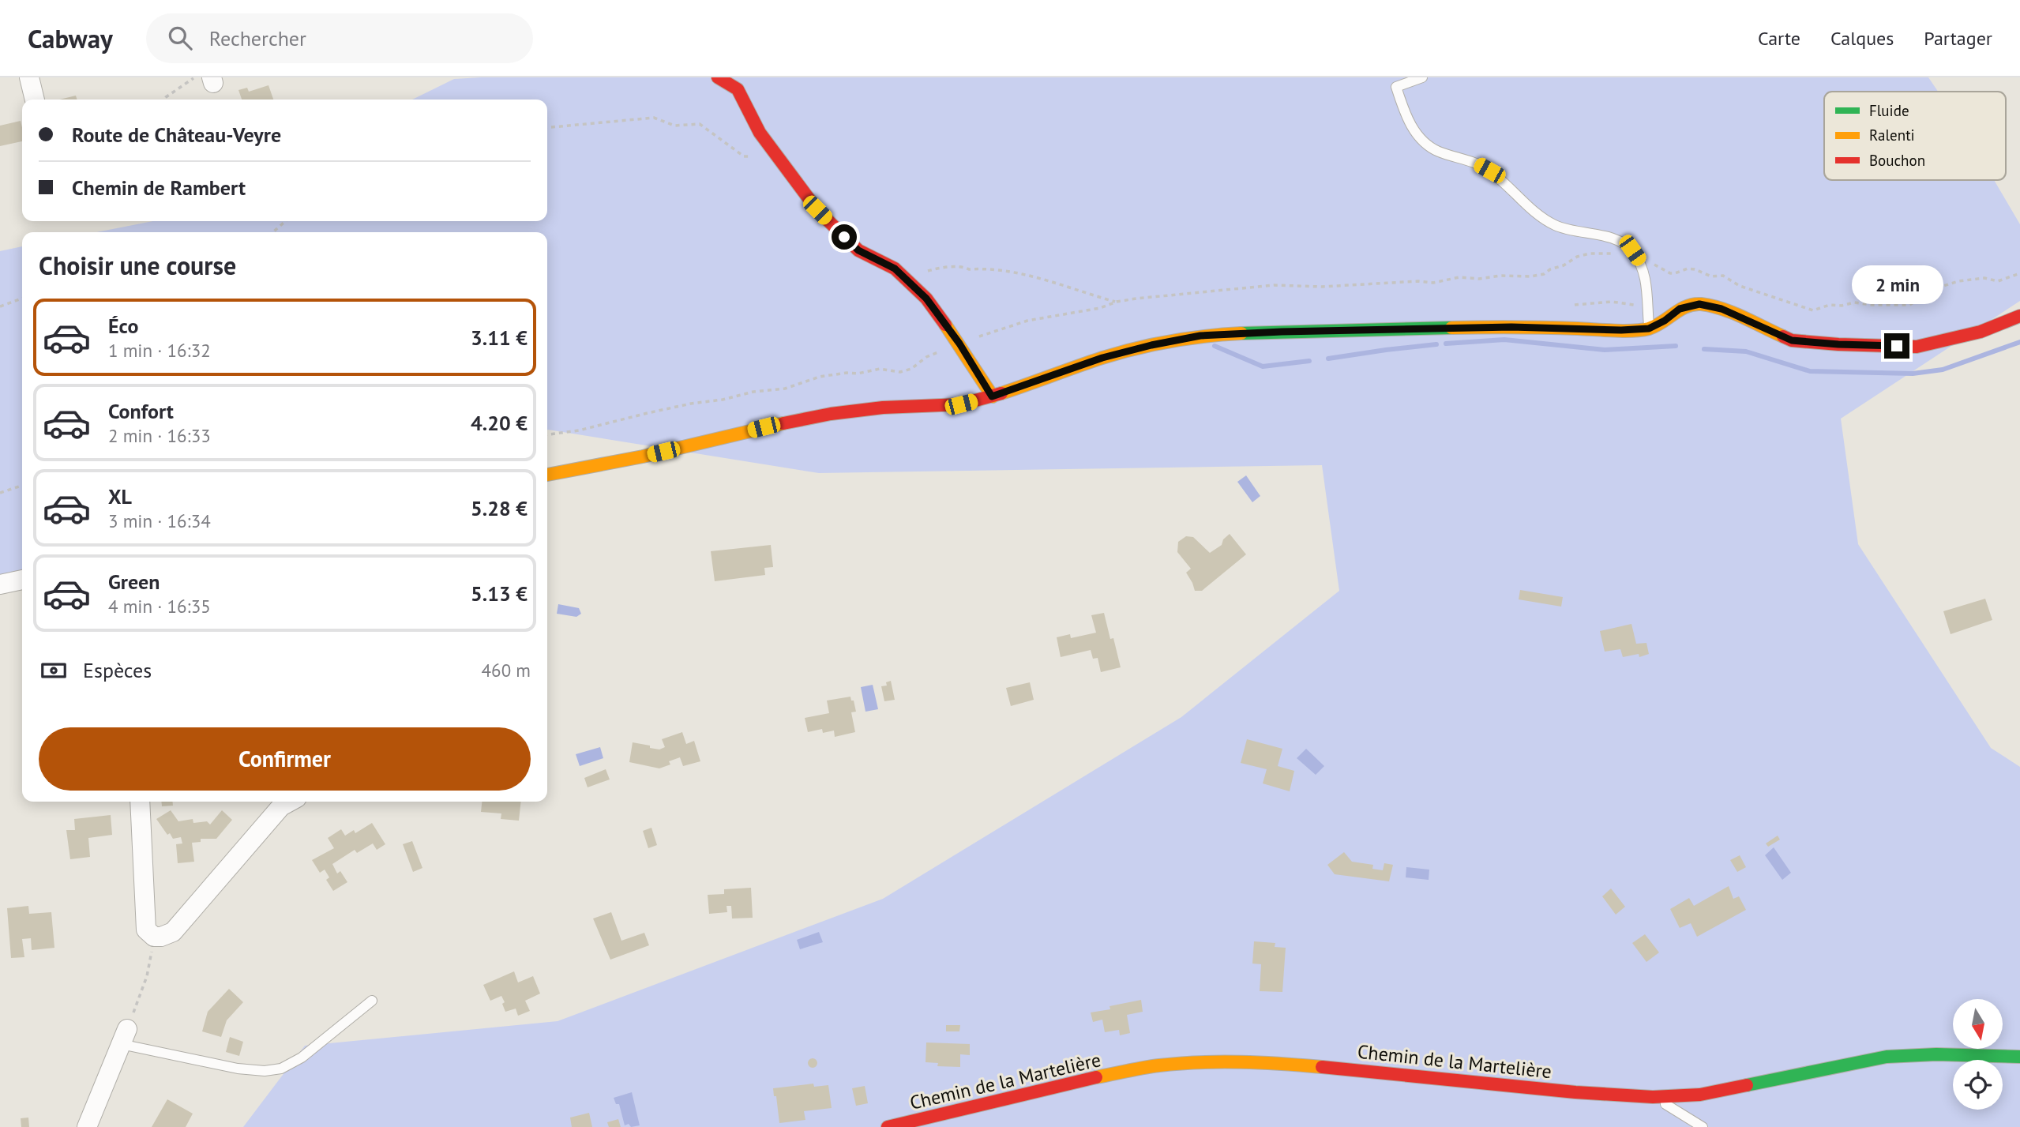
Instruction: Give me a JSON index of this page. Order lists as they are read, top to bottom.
{
  "streets": {
    "street": ["Chemin de la Martelière"]
  },
  "legend": ["Fluide", "Ralenti", "Bouchon"],
  "north": "bottom",
  "page": {
    "header": "Cabway",
    "search": "Rechercher",
    "nav": ["Carte", "Calques", "Partager"],
    "banner": ["Route de Château-Veyre", "Chemin de Rambert"],
    "heading": "Choisir une course",
    "bubble": "2 min",
    "list": [
      {
        "name": "Éco",
        "note": "1 min · 16:32",
        "value": "3.11 €"
      },
      {
        "name": "Confort",
        "note": "2 min · 16:33",
        "value": "4.20 €"
      },
      {
        "name": "XL",
        "note": "3 min · 16:34",
        "value": "5.28 €"
      },
      {
        "name": "Green",
        "note": "4 min · 16:35",
        "value": "5.13 €"
      }
    ],
    "pay": ["Espèces", "460 m"],
    "buttons": "Confirmer"
  }
}
